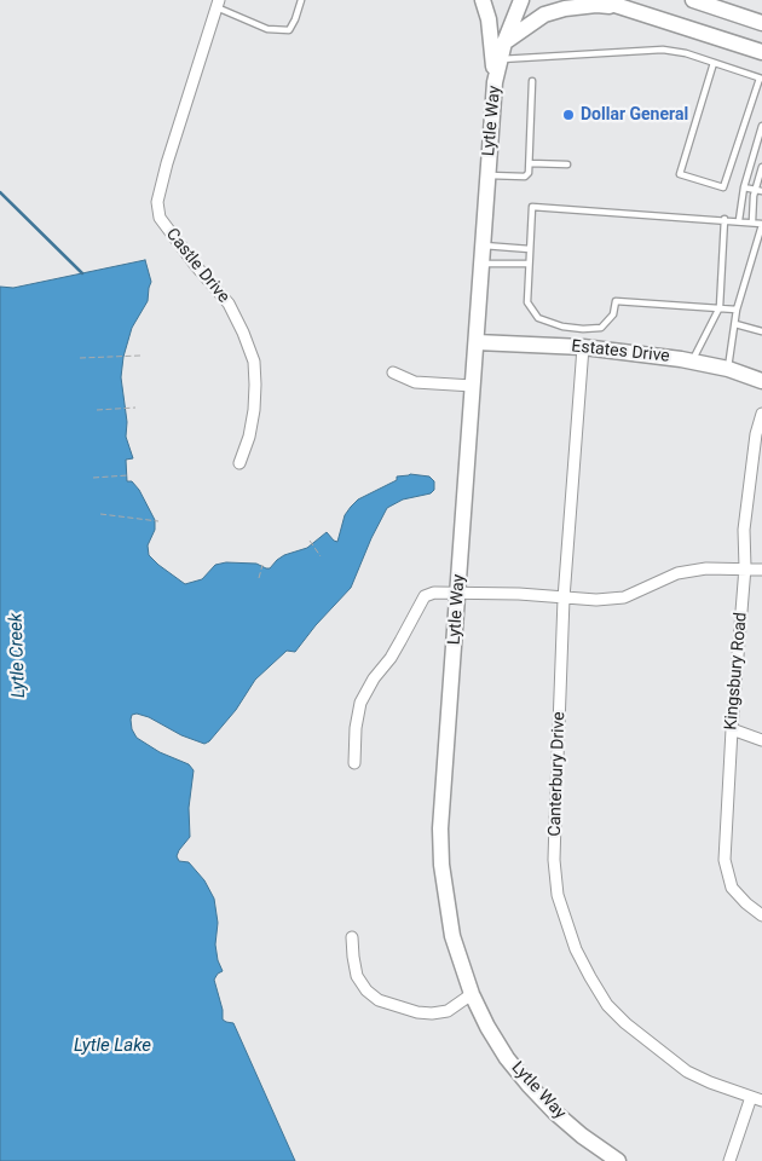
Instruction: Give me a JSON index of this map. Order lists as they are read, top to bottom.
{
  "streets": {
    "street": [
      "Lytle Way",
      "Castle Drive",
      "Estates Drive",
      "Kingsbury Road",
      "Canterbury Drive"
    ]
  },
  "crossings": [
    ["Lytle Way", "Estates Drive"],
    ["Estates Drive", "Canterbury Drive"]
  ],
  "water": ["Lytle Creek", "Lytle Lake"],
  "places": ["Dollar General"]
}
